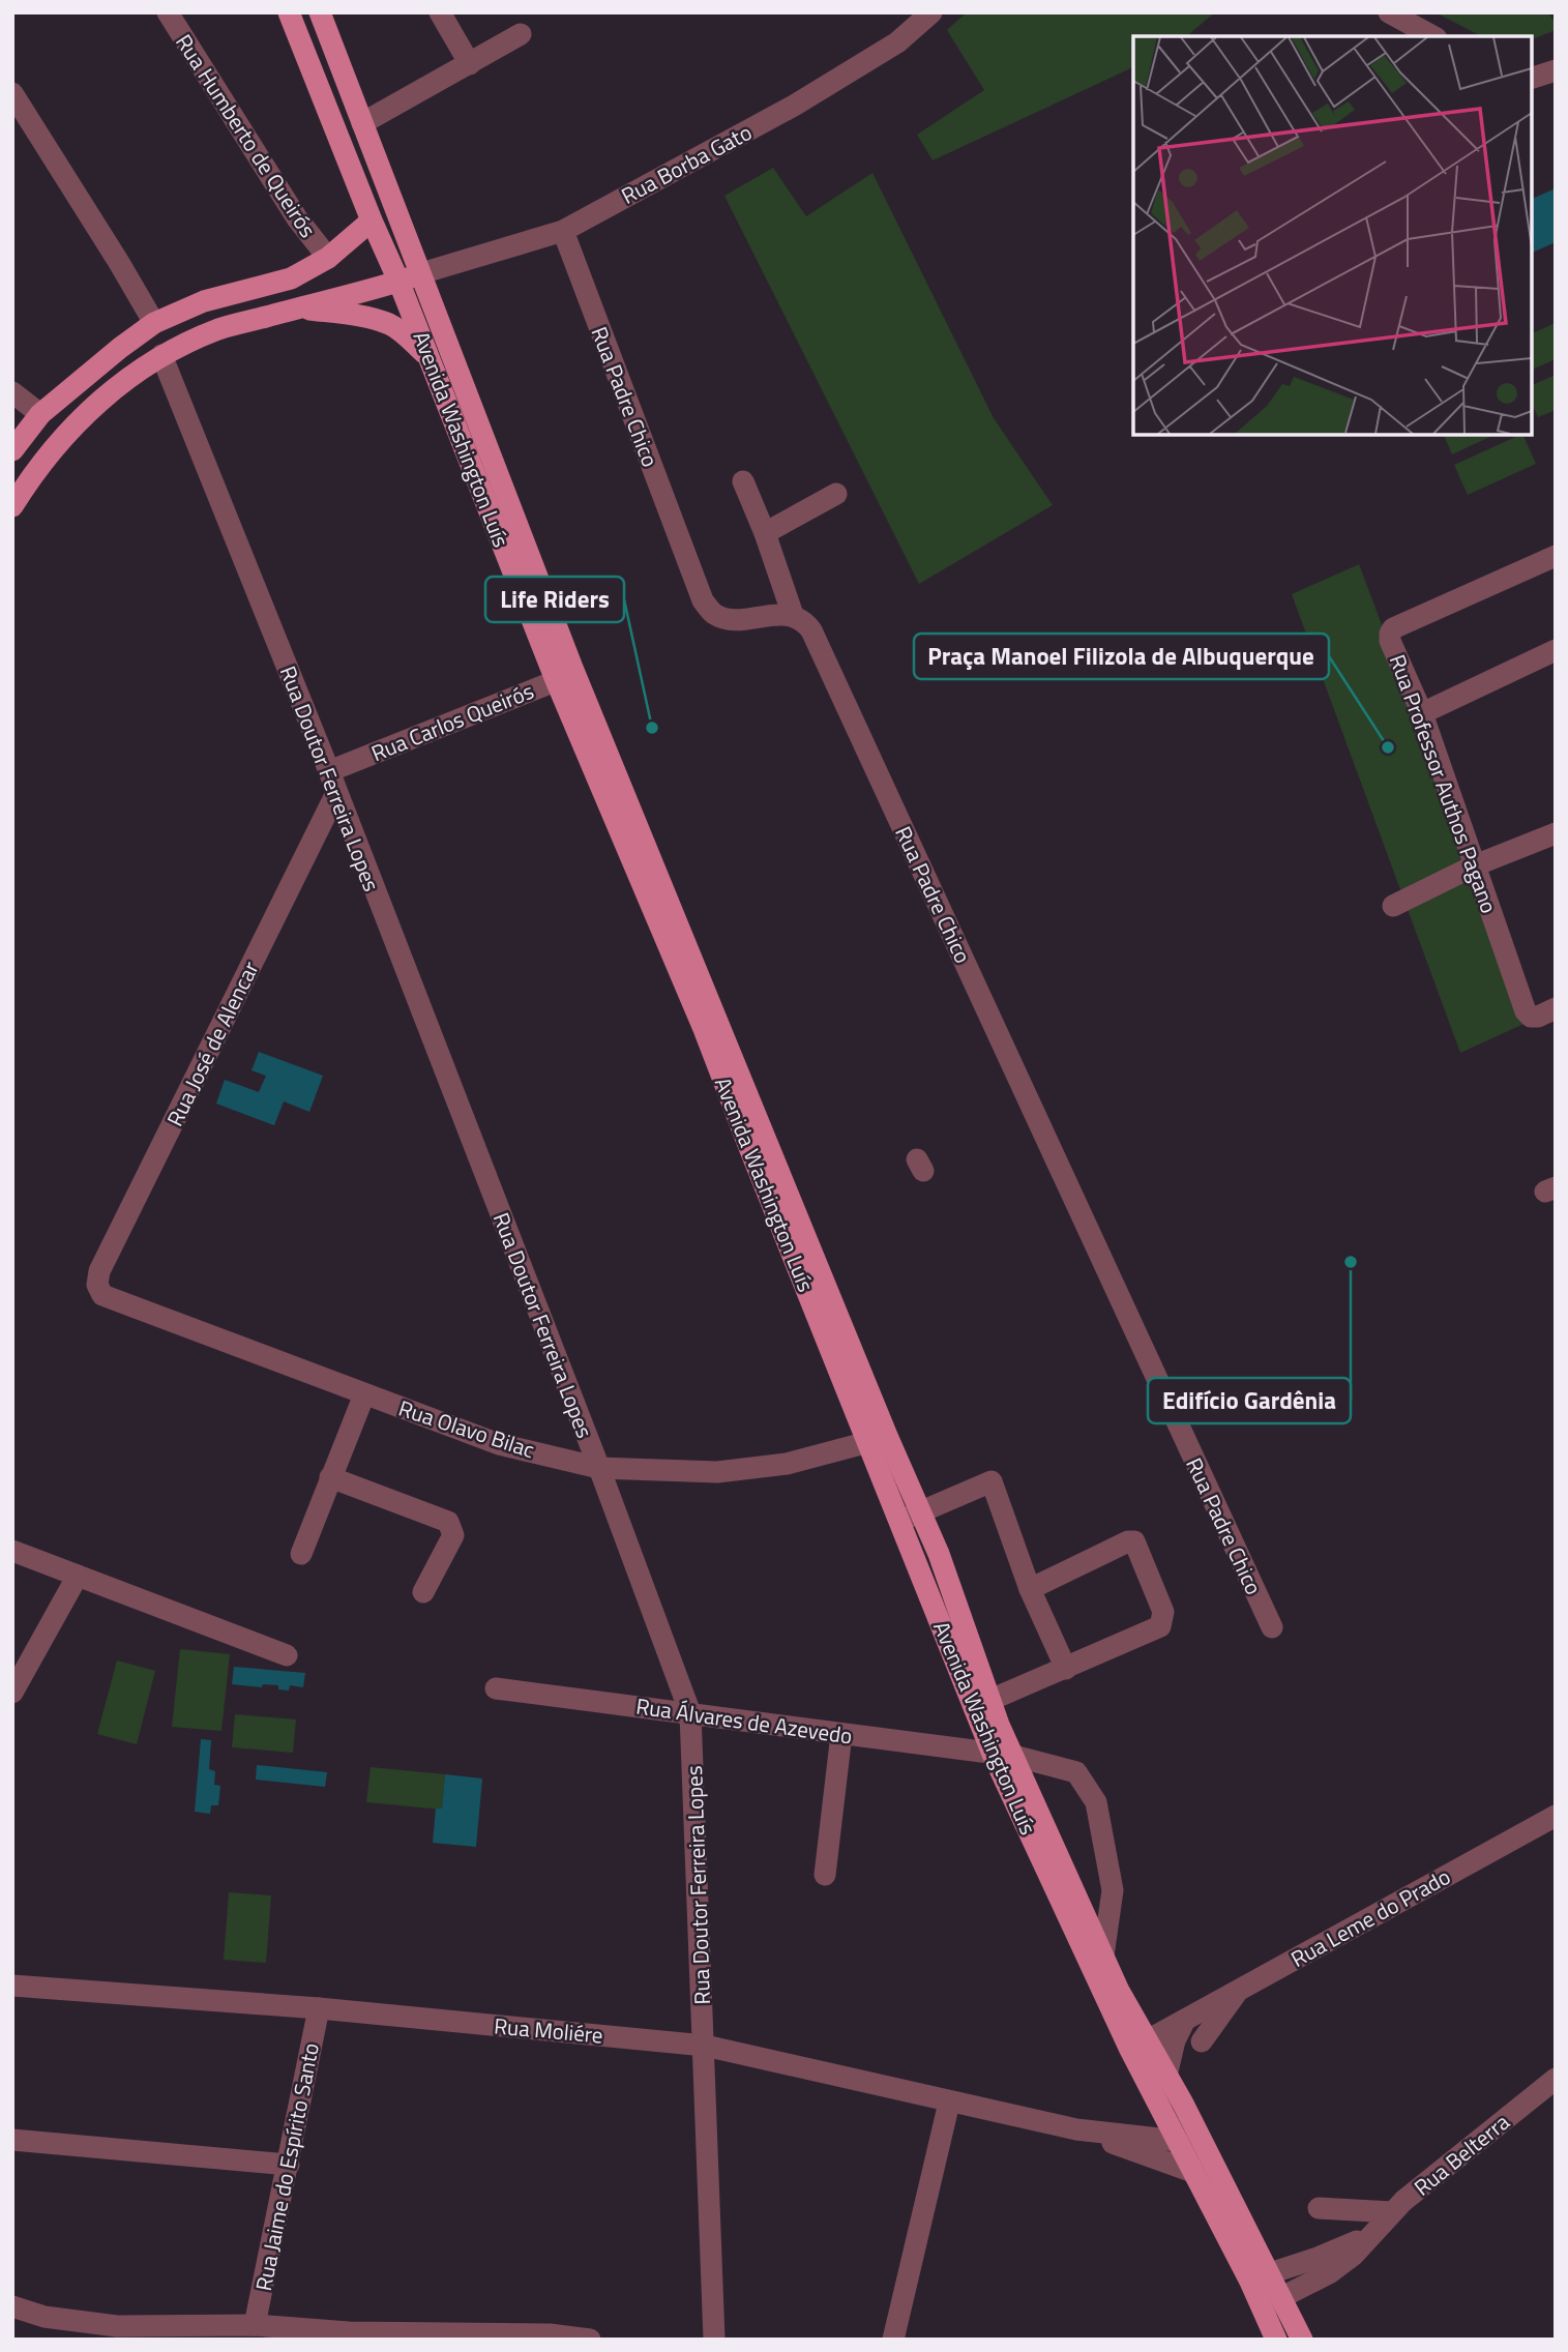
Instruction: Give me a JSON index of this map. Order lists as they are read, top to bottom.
{
  "streets": {
    "main road": ["Avenida Washington Luís"],
    "street": [
      "Rua Humberto de Queirós",
      "Rua Borba Gato",
      "Rua Padre Chico",
      "Rua Carlos Queirós",
      "Rua Doutor Ferreira Lopes",
      "Rua Professor Authos Pagano",
      "Rua José de Alencar",
      "Rua Olavo Bilac",
      "Rua Álvares de Azevedo",
      "Rua Leme do Prado",
      "Rua Moliére",
      "Rua Belterra",
      "Rua Jaime do Espírito Santo"
    ]
  },
  "crossings": [
    ["Rua Borba Gato", "Rua Padre Chico"],
    ["Rua Borba Gato", "Avenida Washington Luís"],
    ["Avenida Washington Luís", "Rua Carlos Queirós"],
    ["Avenida Washington Luís", "Rua Olavo Bilac"],
    ["Avenida Washington Luís", "Rua Álvares de Azevedo"],
    ["Avenida Washington Luís", "Rua Leme do Prado"],
    ["Avenida Washington Luís", "Rua Moliére"],
    ["Avenida Washington Luís", "Rua Belterra"],
    ["Rua Carlos Queirós", "Rua Doutor Ferreira Lopes"],
    ["Rua Doutor Ferreira Lopes", "Rua José de Alencar"],
    ["Rua Doutor Ferreira Lopes", "Rua Olavo Bilac"],
    ["Rua Doutor Ferreira Lopes", "Rua Álvares de Azevedo"],
    ["Rua Doutor Ferreira Lopes", "Rua Moliére"],
    ["Rua José de Alencar", "Rua Olavo Bilac"],
    ["Rua Moliére", "Rua Jaime do Espírito Santo"]
  ],
  "places": ["Life Riders", "Praça Manoel Filizola de Albuquerque", "Edifício Gardênia"]
}
